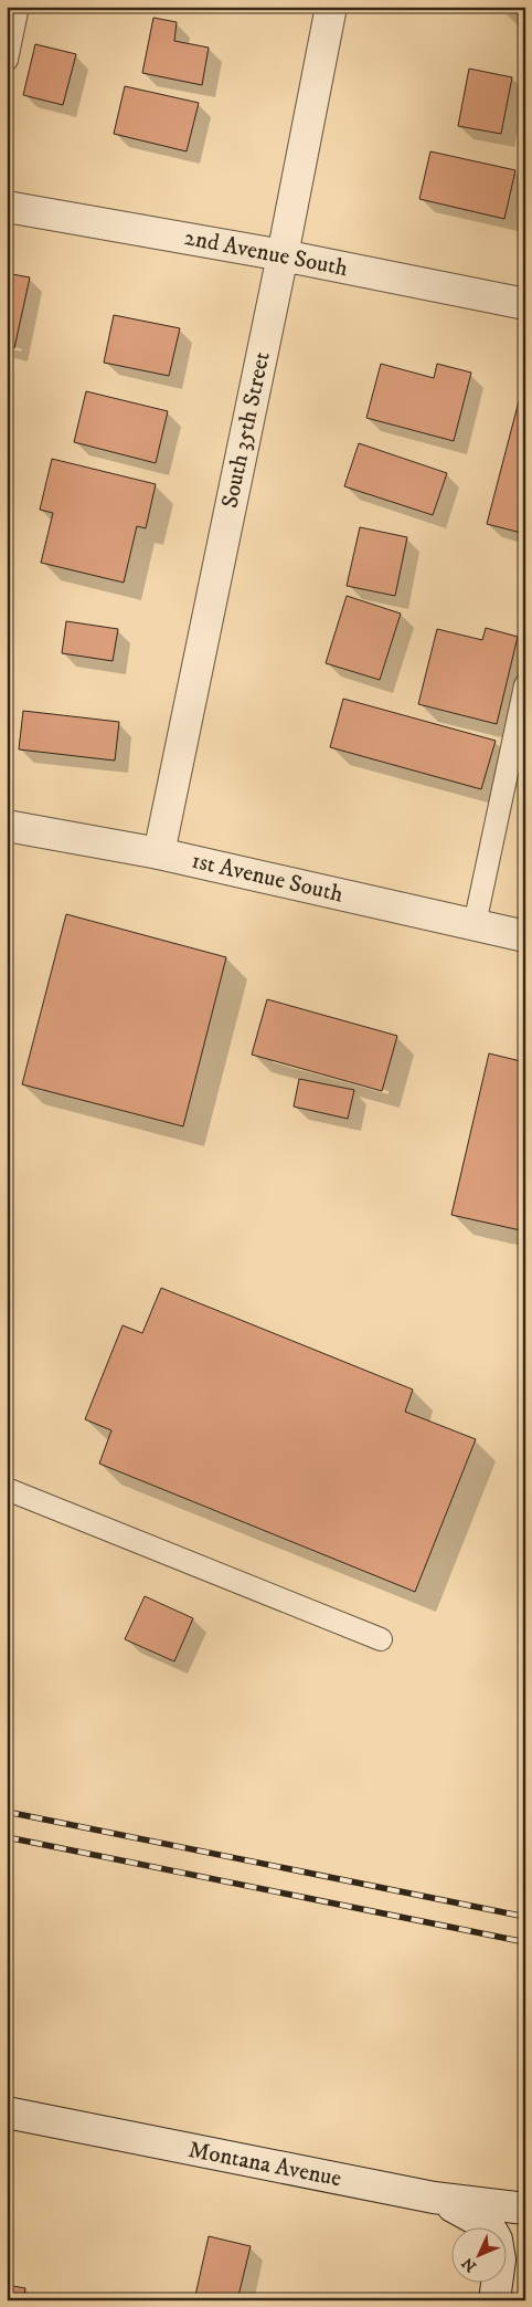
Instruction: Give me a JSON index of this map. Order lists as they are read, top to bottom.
{
  "streets": {
    "street": [
      "2nd Avenue South",
      "South 35th Street",
      "1st Avenue South",
      "Montana Avenue"
    ]
  },
  "crossings": [
    ["2nd Avenue South", "South 35th Street"],
    ["South 35th Street", "1st Avenue South"]
  ],
  "north": "bottom left"
}
